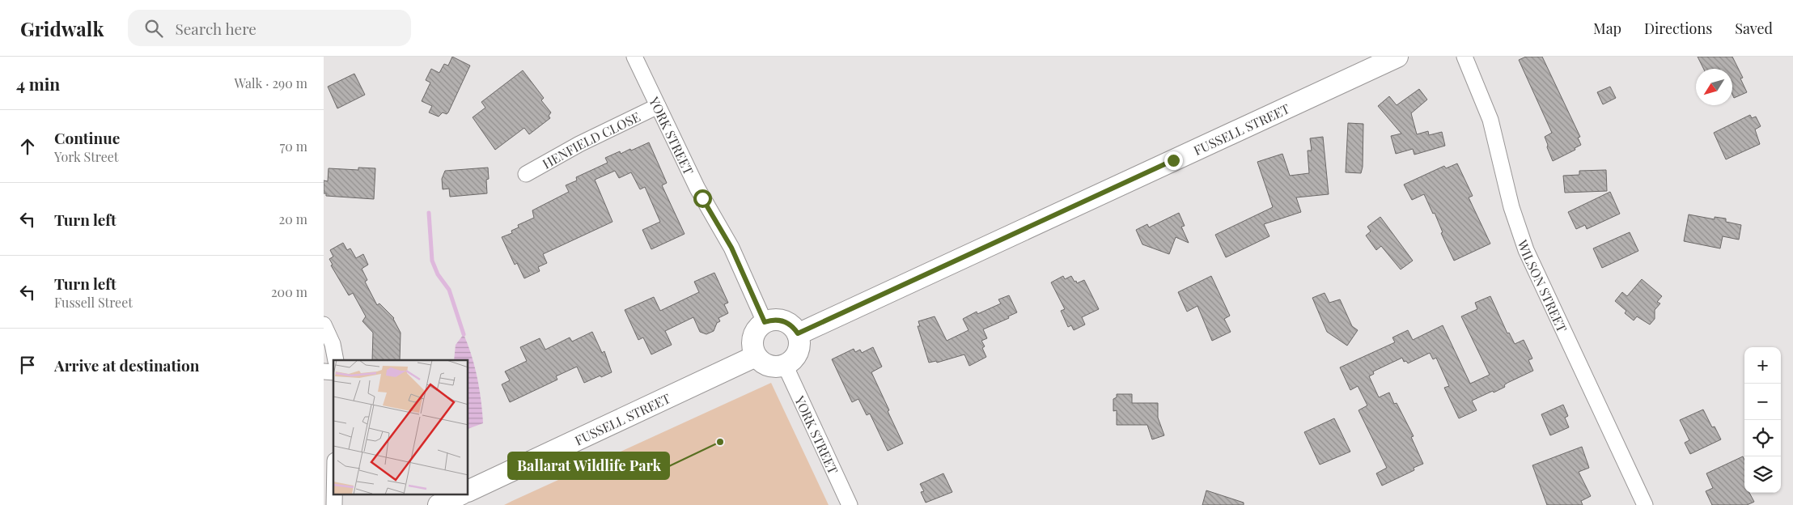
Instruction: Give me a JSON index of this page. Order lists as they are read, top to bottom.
{
  "streets": {
    "street": [
      "FUSSELL STREET",
      "YORK STREET",
      "HENFIELD CLOSE",
      "WILSON STREET"
    ]
  },
  "crossings": [
    ["FUSSELL STREET", "YORK STREET"],
    ["YORK STREET", "HENFIELD CLOSE"]
  ],
  "places": ["Ballarat Wildlife Park"],
  "north": "bottom left",
  "page": {
    "header": "Gridwalk",
    "search": "Search here",
    "nav": ["Map", "Directions", "Saved"],
    "heading": ["4 min", "Walk · 290 m"],
    "list": [
      ["Continue", "York Street", "70 m"],
      ["Turn left", "20 m"],
      ["Turn left", "Fussell Street", "200 m"],
      "Arrive at destination"
    ],
    "map_buttons": ["+", "−"]
  }
}
